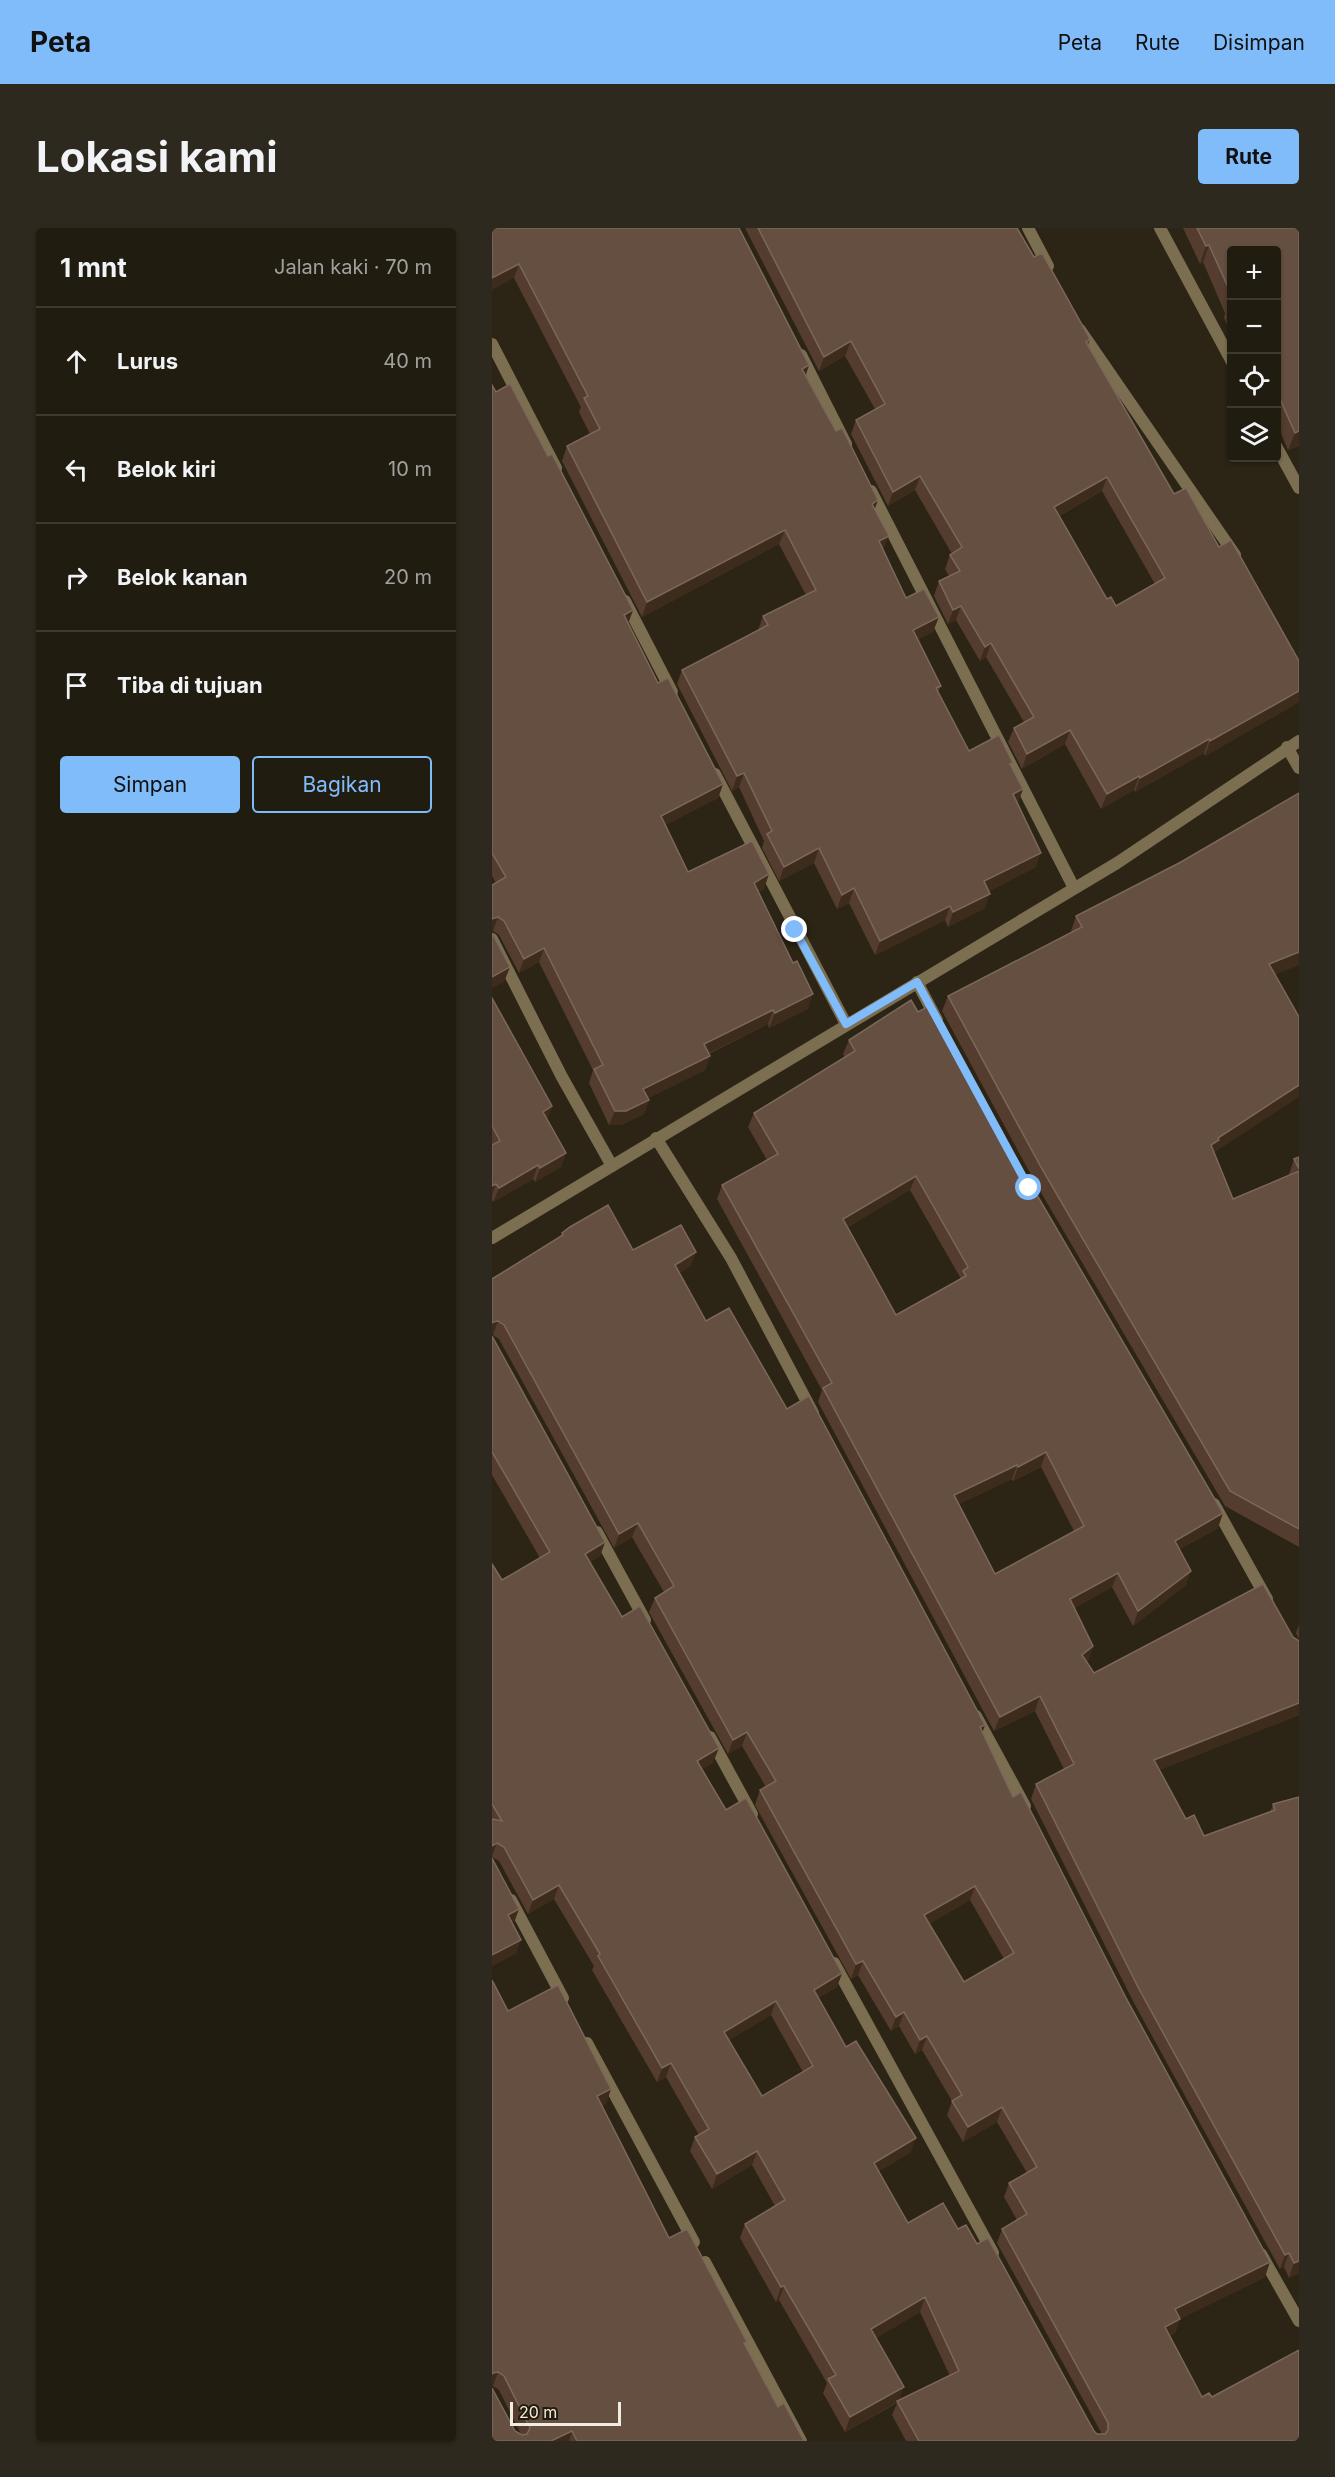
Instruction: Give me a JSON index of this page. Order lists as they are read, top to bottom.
{
  "scale_bar": "20 m",
  "page": {
    "header": "Peta",
    "nav": ["Peta", "Rute", "Disimpan"],
    "buttons": [
      "Rute",
      ["Simpan", "Bagikan"]
    ],
    "title": "Lokasi kami",
    "heading": ["1 mnt", "Jalan kaki · 70 m"],
    "map_buttons": ["+", "−"],
    "list": [
      ["Lurus", "40 m"],
      ["Belok kiri", "10 m"],
      ["Belok kanan", "20 m"],
      "Tiba di tujuan"
    ],
    "scale": "20 m"
  }
}
